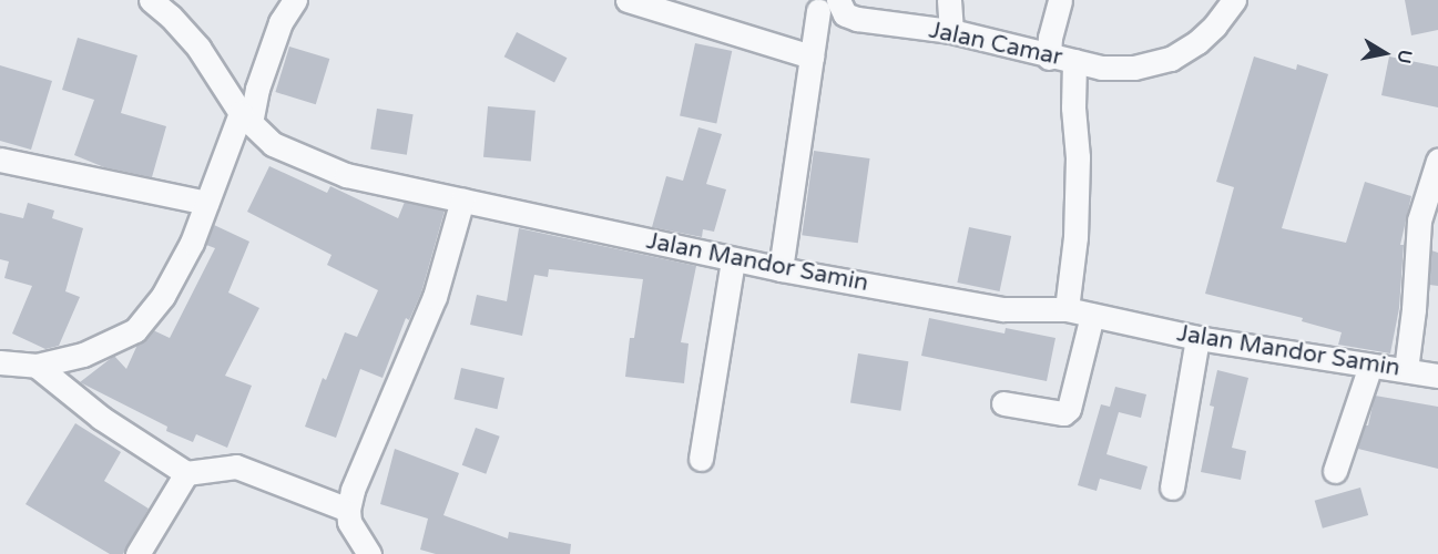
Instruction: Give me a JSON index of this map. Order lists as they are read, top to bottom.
{
  "streets": {
    "street": ["Jalan Camar", "Jalan Mandor Samin"]
  },
  "crossings": [
    ["Jalan Camar", "Jalan Mandor Samin"]
  ],
  "north": "right"
}
